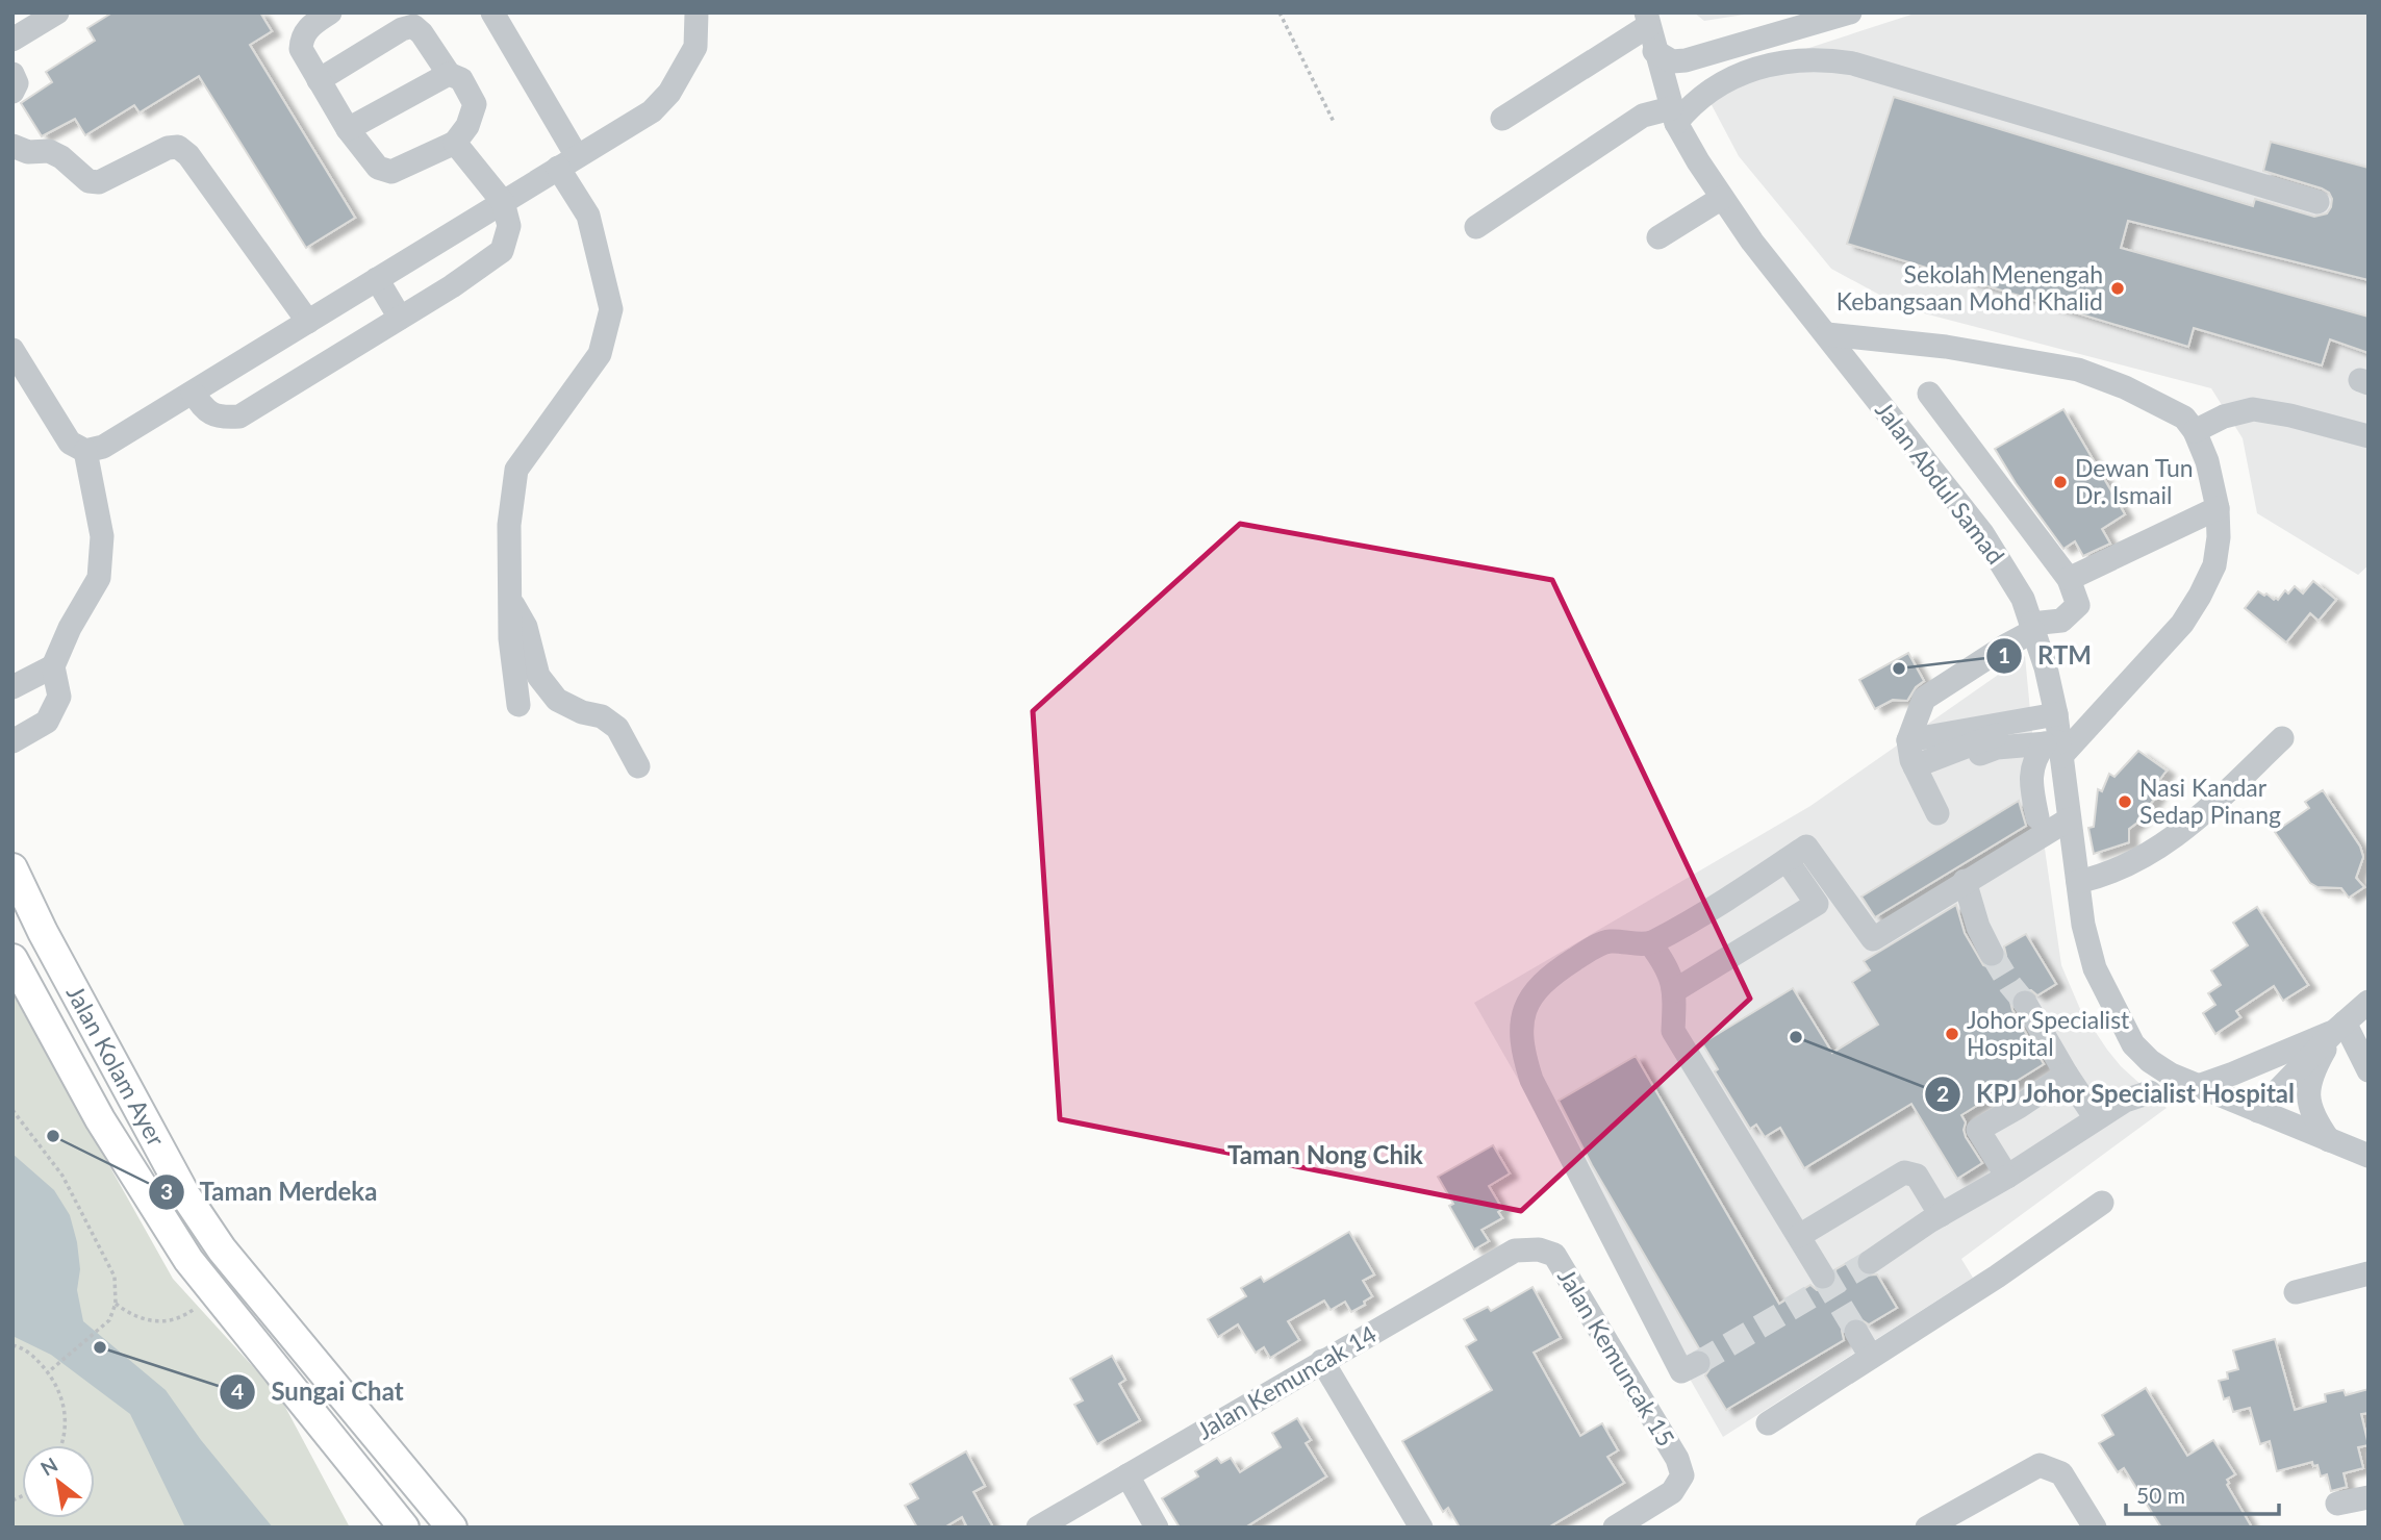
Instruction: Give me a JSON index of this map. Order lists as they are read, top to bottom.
{
  "streets": {
    "main road": ["Jalan Kolam Ayer"],
    "street": ["Jalan Abdul Samad", "Jalan Kemuncak 15", "Jalan Kemuncak 14"]
  },
  "crossings": [
    ["Jalan Kemuncak 15", "Jalan Kemuncak 14"]
  ],
  "districts": ["Taman Nong Chik"],
  "places": [
    "Sekolah Menengah Kebangsaan Mohd Khalid",
    "Dewan Tun Dr. Ismail",
    "RTM",
    "Nasi Kandar Sedap Pinang",
    "Johor Specialist Hospital",
    "KPJ Johor Specialist Hospital",
    "Taman Merdeka",
    "Sungai Chat"
  ],
  "scale_bar": "50 m",
  "north": "top left"
}
